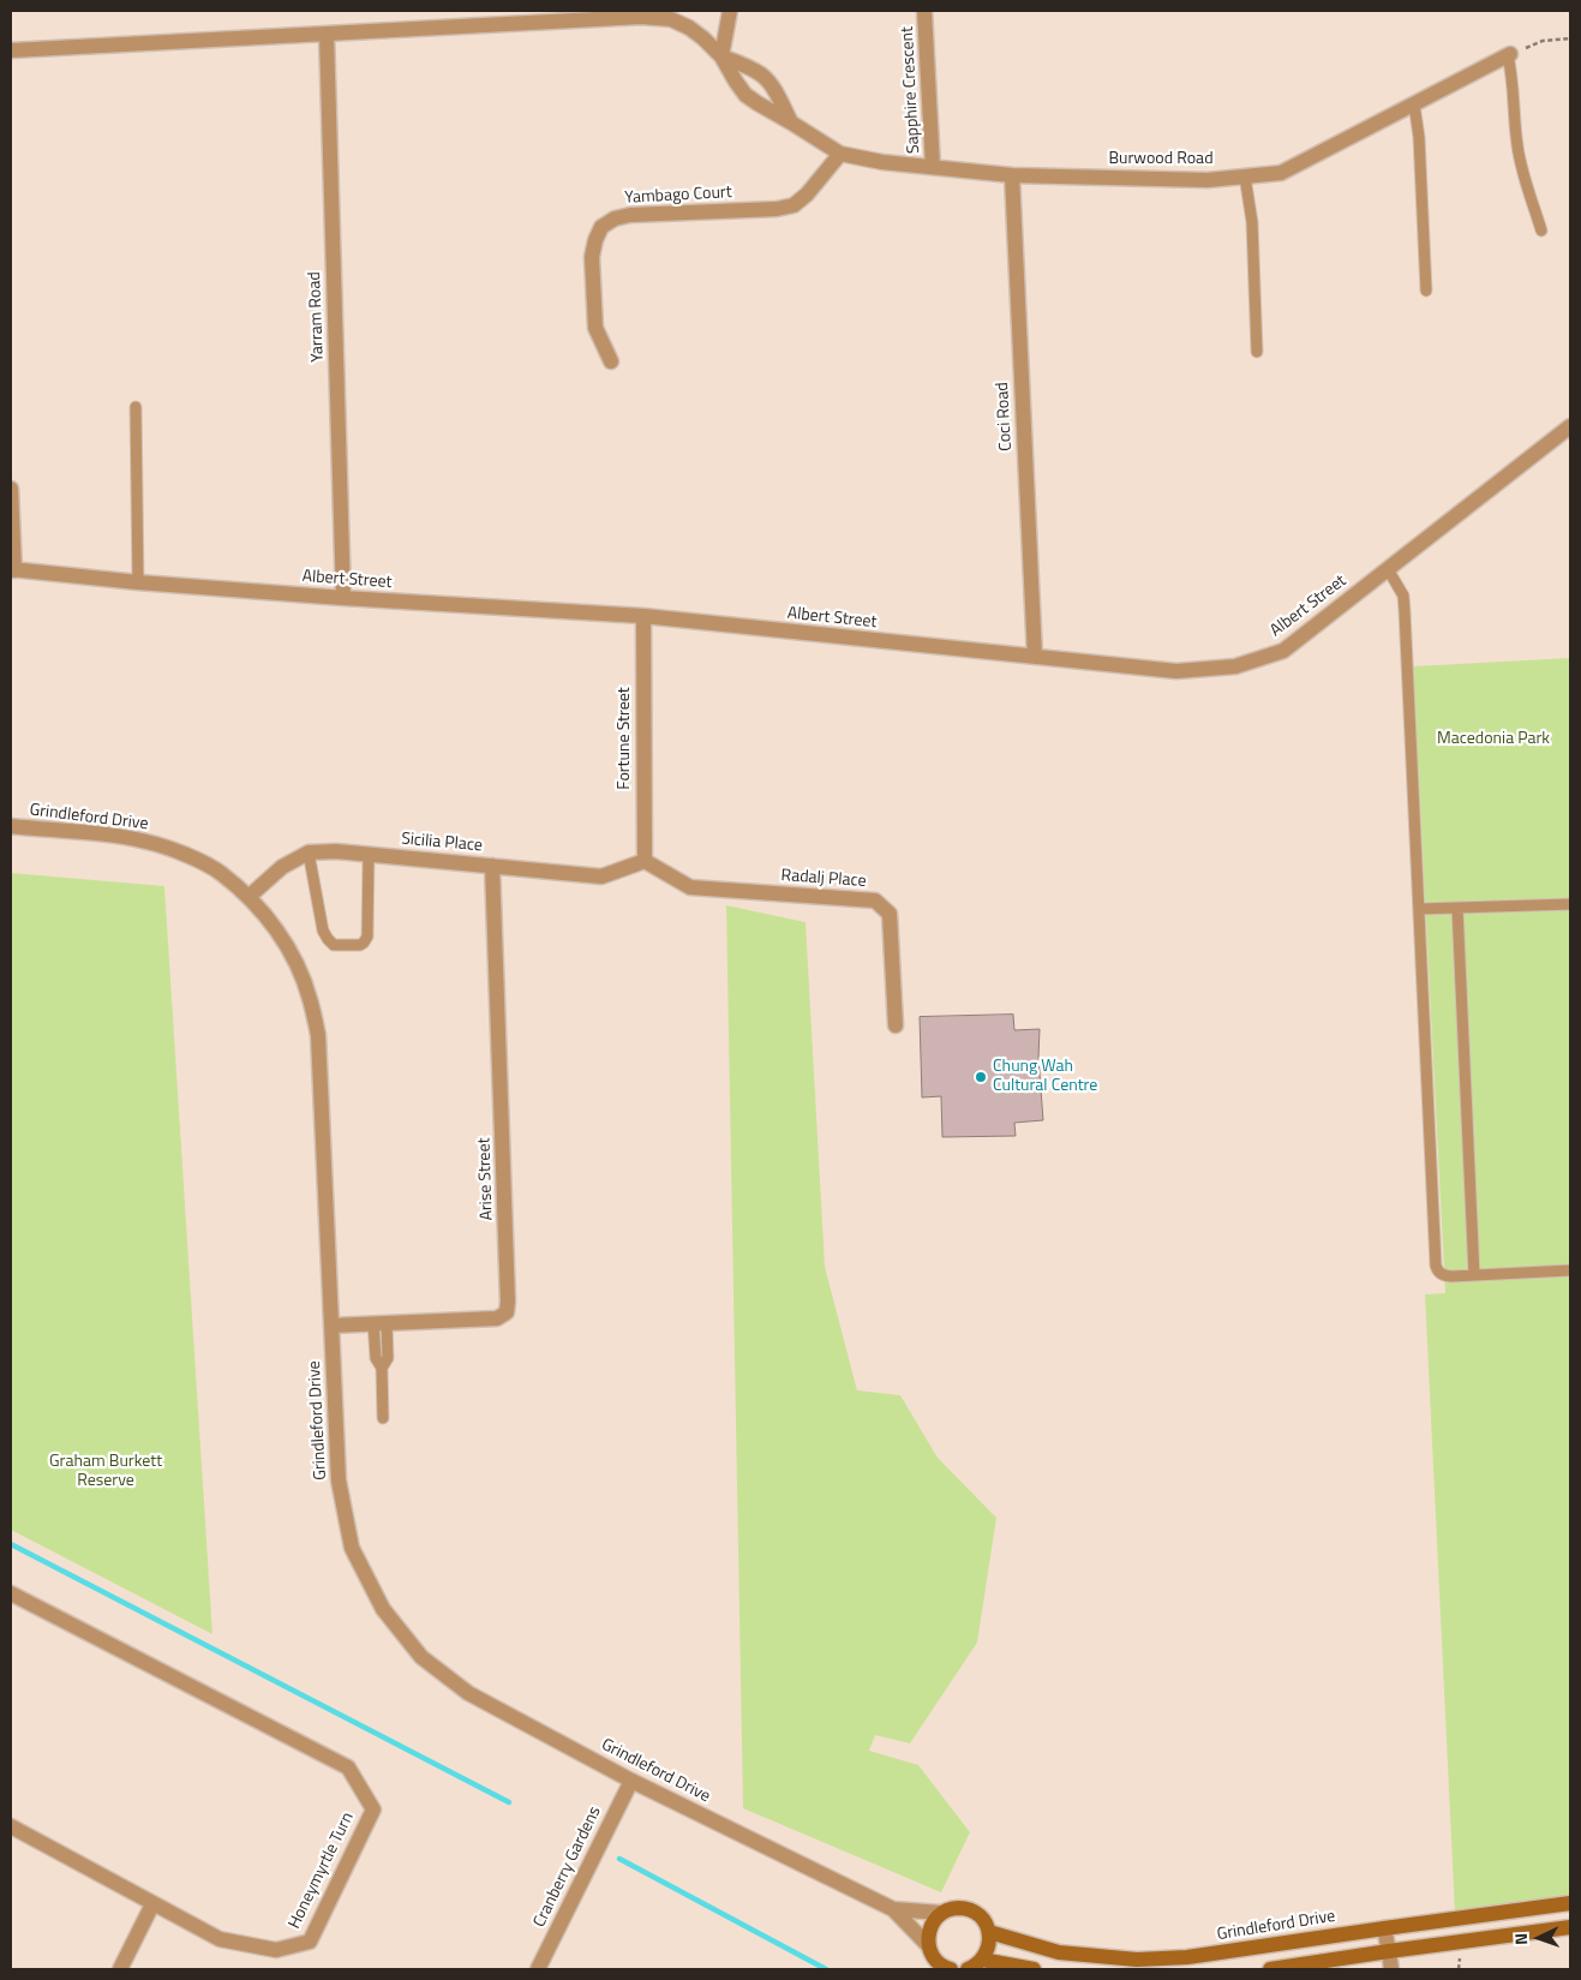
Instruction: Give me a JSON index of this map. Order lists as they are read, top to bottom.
{
  "streets": {
    "street": [
      "Sapphire Crescent",
      "Burwood Road",
      "Yambago Court",
      "Yarram Road",
      "Coci Road",
      "Albert Street",
      "Fortune Street",
      "Grindleford Drive",
      "Sicilia Place",
      "Radalj Place",
      "Arise Street",
      "Cranberry Gardens",
      "Honeymyrtle Turn"
    ]
  },
  "crossings": [
    ["Sapphire Crescent", "Burwood Road"],
    ["Burwood Road", "Yambago Court"],
    ["Burwood Road", "Yarram Road"],
    ["Burwood Road", "Coci Road"],
    ["Yarram Road", "Albert Street"],
    ["Coci Road", "Albert Street"],
    ["Albert Street", "Fortune Street"],
    ["Fortune Street", "Sicilia Place"],
    ["Fortune Street", "Radalj Place"],
    ["Grindleford Drive", "Sicilia Place"],
    ["Grindleford Drive", "Arise Street"],
    ["Grindleford Drive", "Cranberry Gardens"],
    ["Sicilia Place", "Radalj Place"],
    ["Sicilia Place", "Arise Street"]
  ],
  "parks": ["Macedonia Park", "Graham Burkett Reserve"],
  "places": ["Chung Wah Cultural Centre"],
  "north": "left"
}
